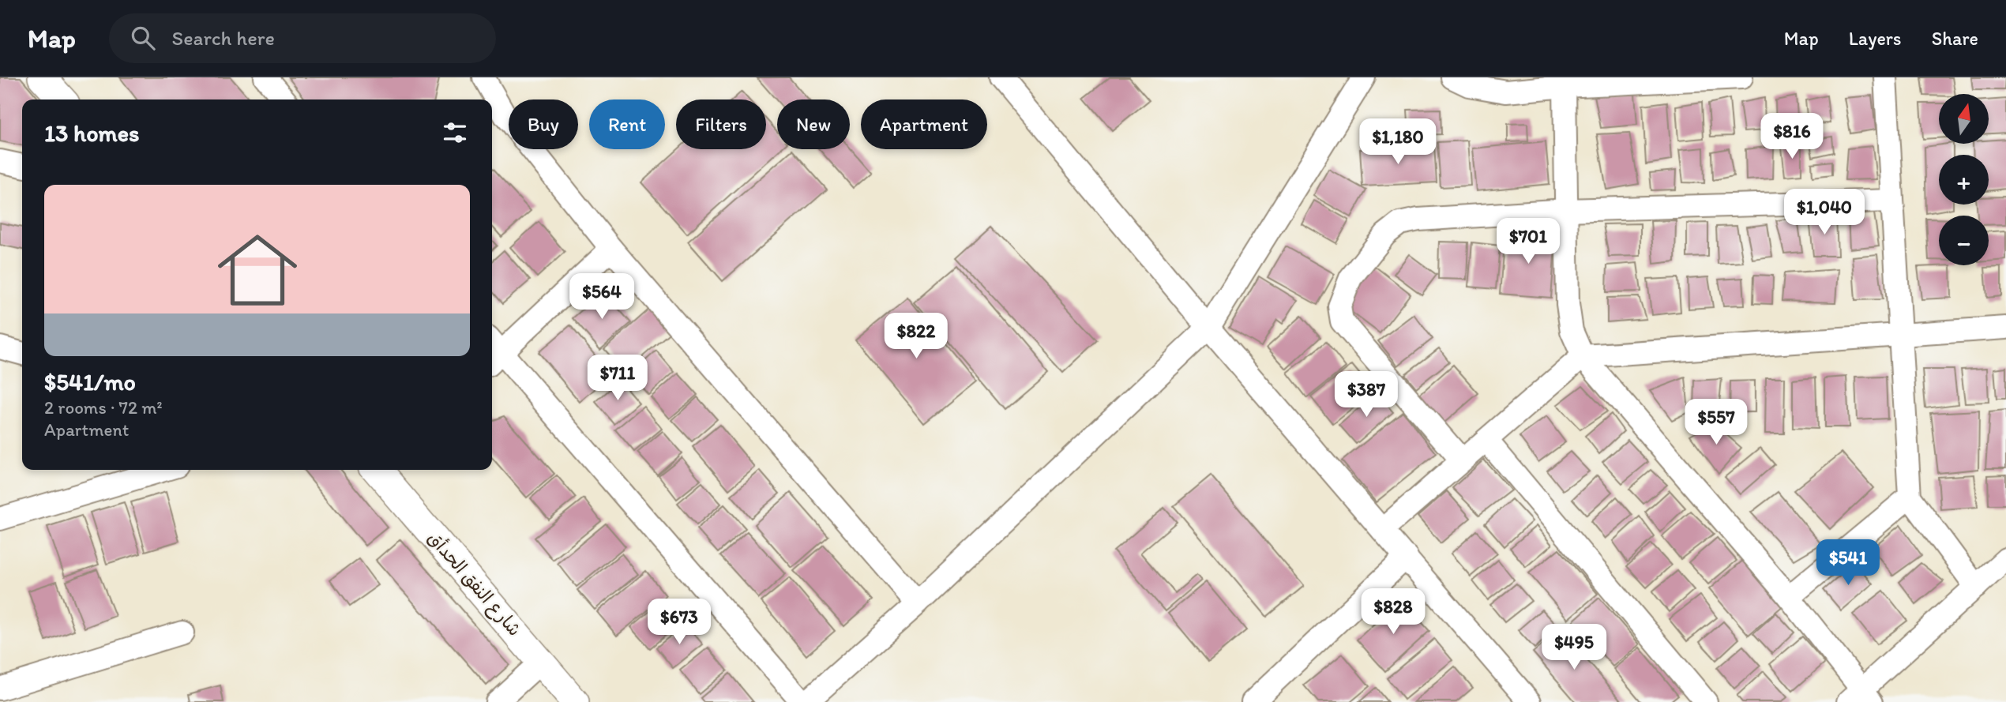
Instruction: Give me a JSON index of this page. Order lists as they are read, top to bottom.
{
  "streets": {
    "main road": ["شارع النفق الحدأق"]
  },
  "north": "top",
  "page": {
    "header": "Map",
    "search": "Search here",
    "nav": ["Map", "Layers", "Share"],
    "map_buttons": ["+", "−"],
    "chip": [
      "Buy",
      "Rent",
      "Filters",
      "New",
      "Apartment"
    ],
    "heading": "13 homes",
    "price": [
      "$816",
      "$1,180",
      "$1,040",
      "$701",
      "$564",
      "$822",
      "$711",
      "$387",
      "$557",
      "$541",
      "$828",
      "$673",
      "$495"
    ],
    "list": [
      {
        "name": "$541/mo",
        "note": "2 rooms · 72 m² · Apartment"
      }
    ]
  }
}
